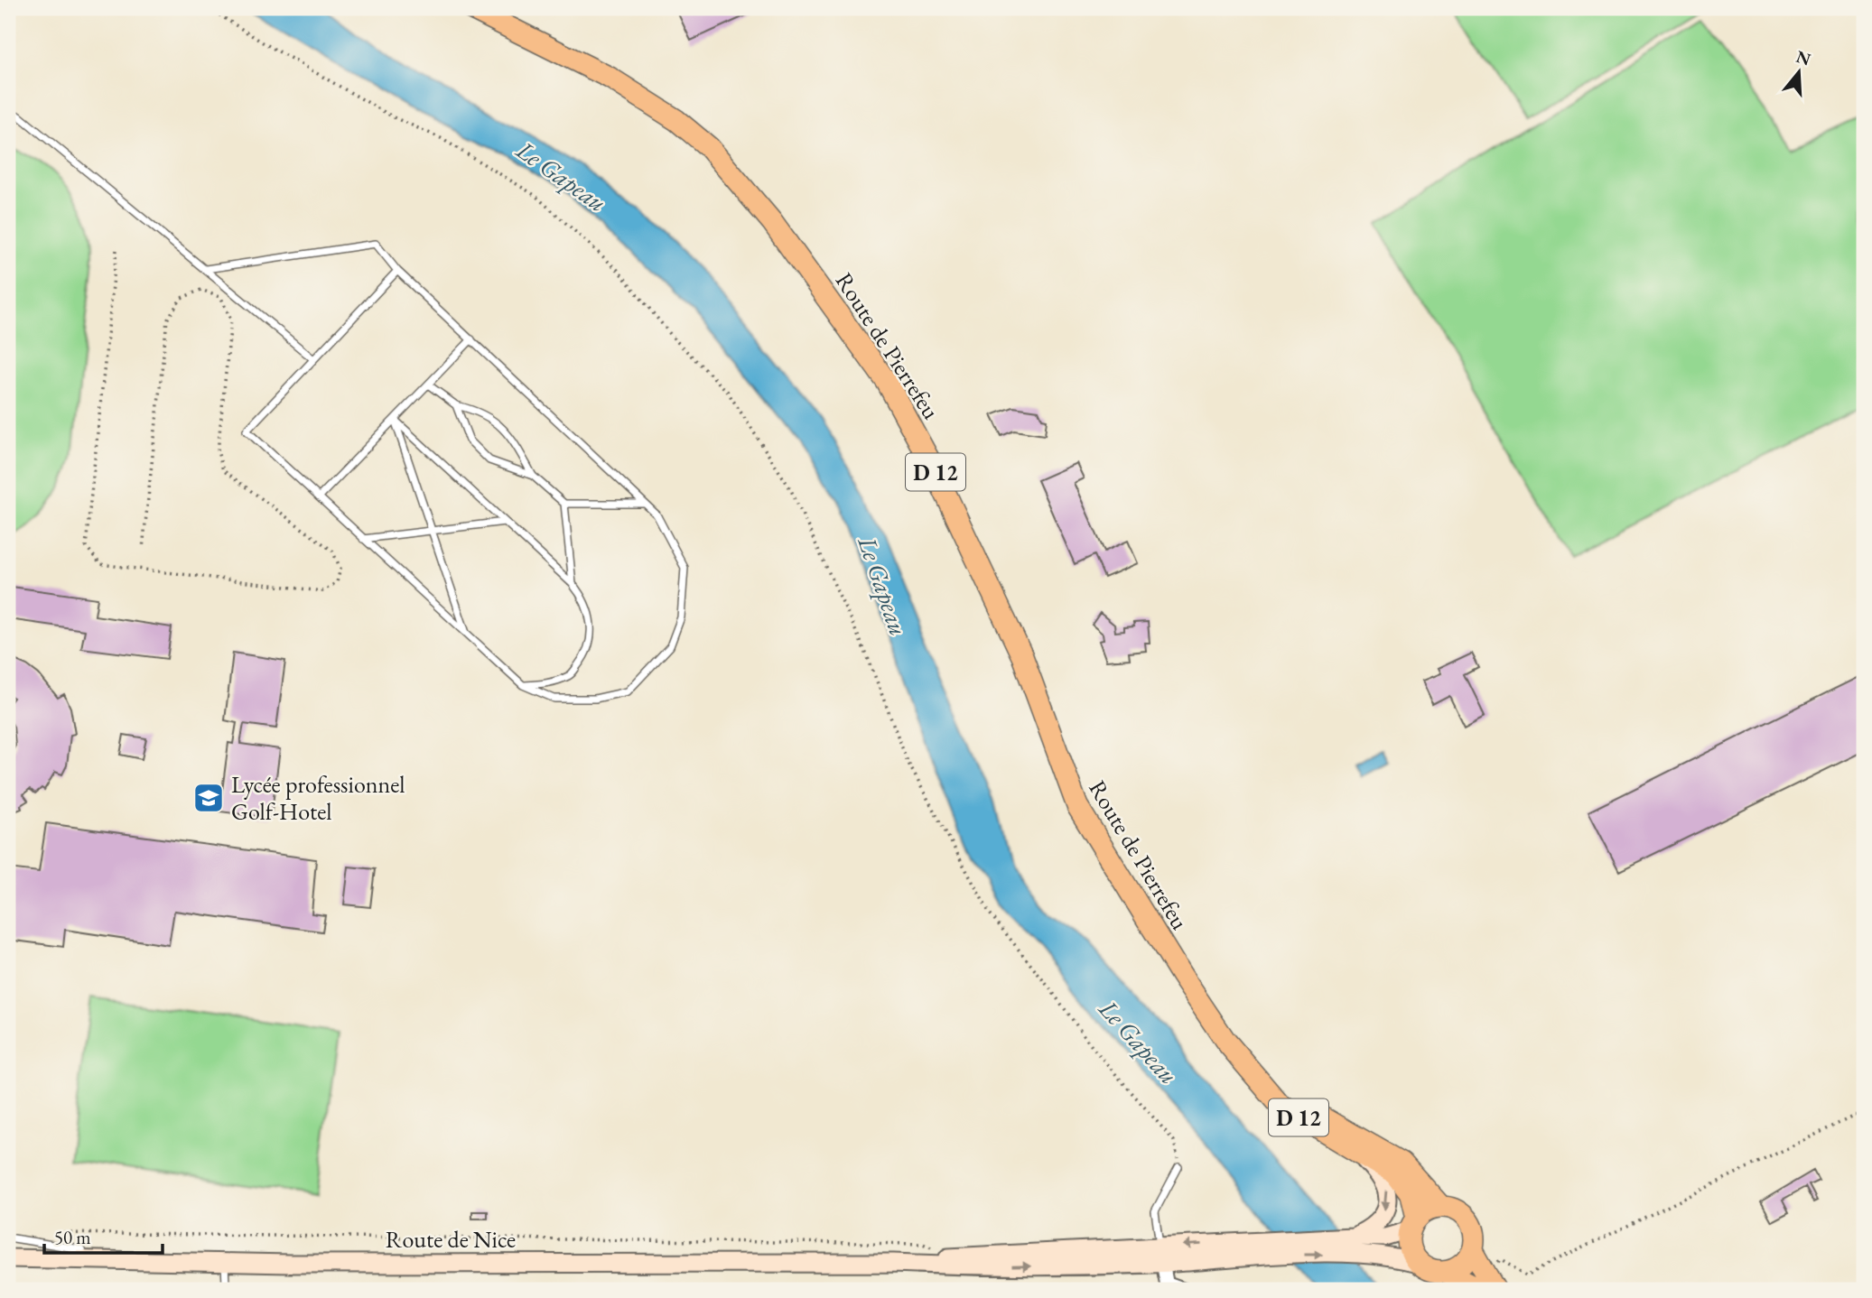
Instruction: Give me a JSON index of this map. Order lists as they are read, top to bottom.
{
  "streets": {
    "main road": ["Route de Pierrefeu", "D 12", "Route de Nice"]
  },
  "crossings": [
    ["Route de Pierrefeu", "D 12"]
  ],
  "water": ["Le Gapeau"],
  "places": {
    "school or university": ["Lycée professionnel Golf-Hotel"]
  },
  "scale_bar": "50 m",
  "north": "top"
}
